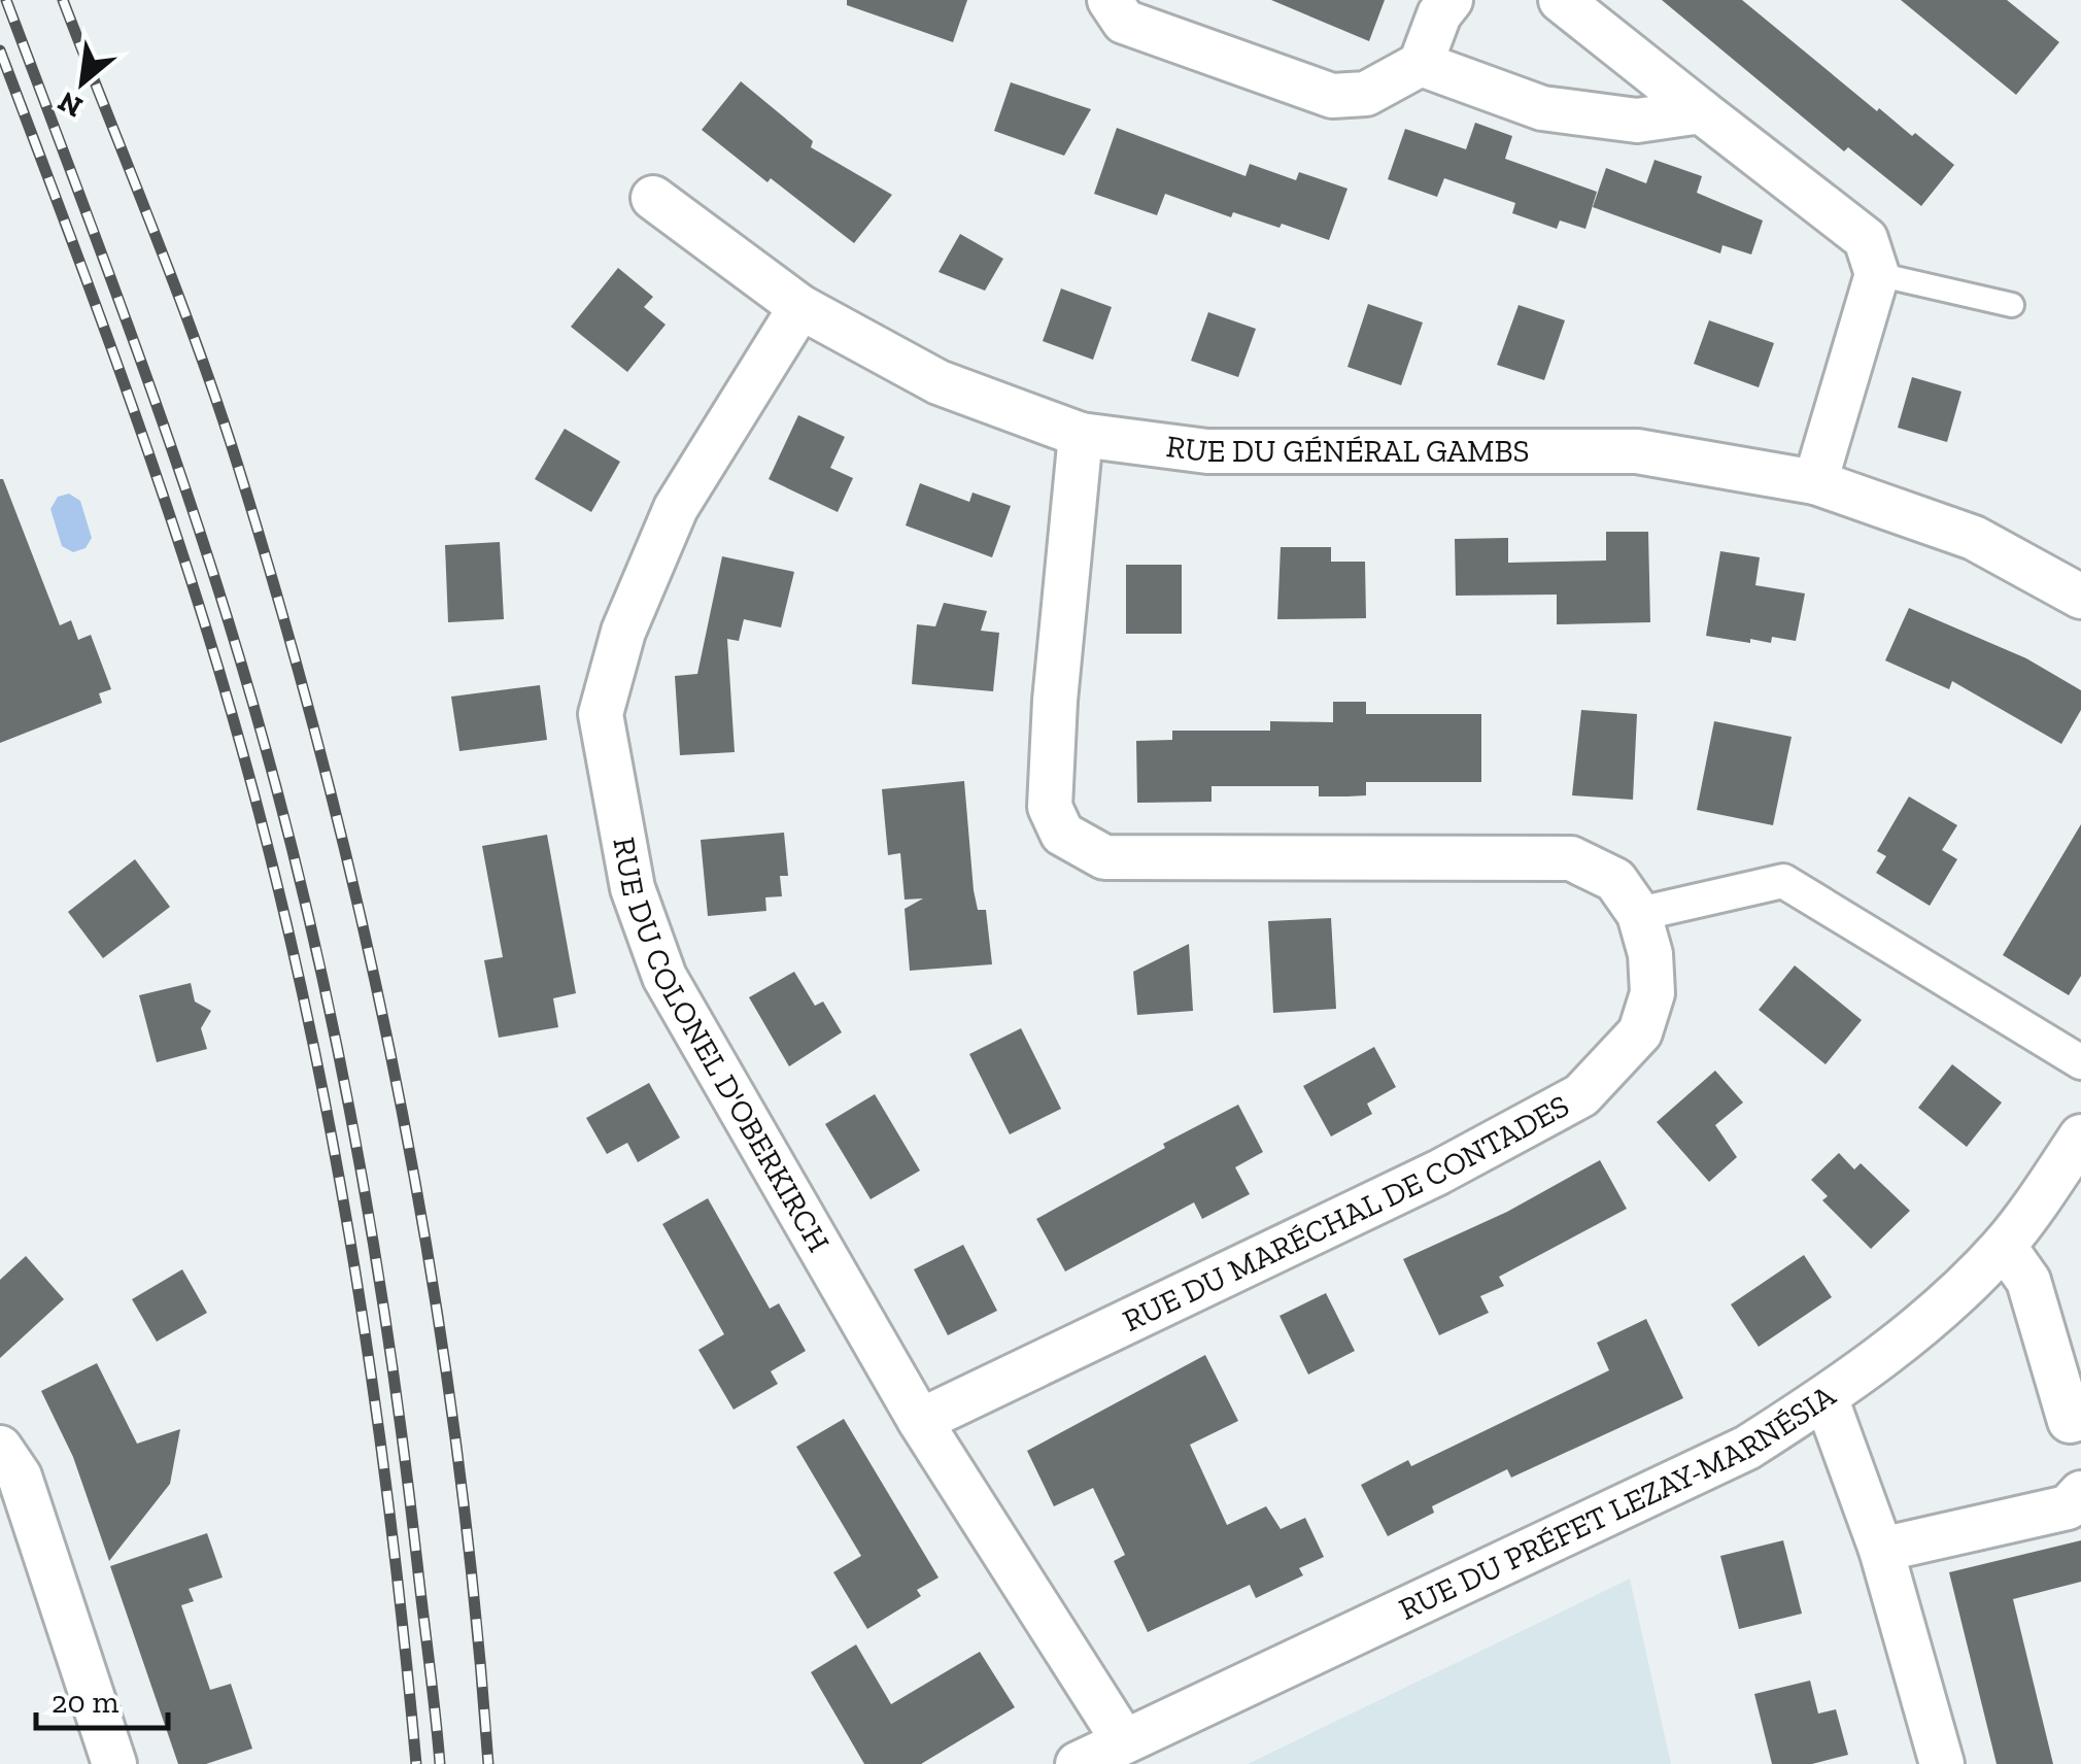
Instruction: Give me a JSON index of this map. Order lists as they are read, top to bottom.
{
  "streets": {
    "street": [
      "RUE DU GÉNÉRAL GAMBS",
      "RUE DU COLONEL D'OBERKIRCH",
      "RUE DU MARÉCHAL DE CONTADES",
      "RUE DU PRÉFET LEZAY-MARNÉSIA"
    ]
  },
  "crossings": [
    ["RUE DU GÉNÉRAL GAMBS", "RUE DU COLONEL D'OBERKIRCH"],
    ["RUE DU GÉNÉRAL GAMBS", "RUE DU MARÉCHAL DE CONTADES"],
    ["RUE DU COLONEL D'OBERKIRCH", "RUE DU MARÉCHAL DE CONTADES"],
    ["RUE DU COLONEL D'OBERKIRCH", "RUE DU PRÉFET LEZAY-MARNÉSIA"]
  ],
  "scale_bar": "20 m",
  "north": "bottom left"
}
